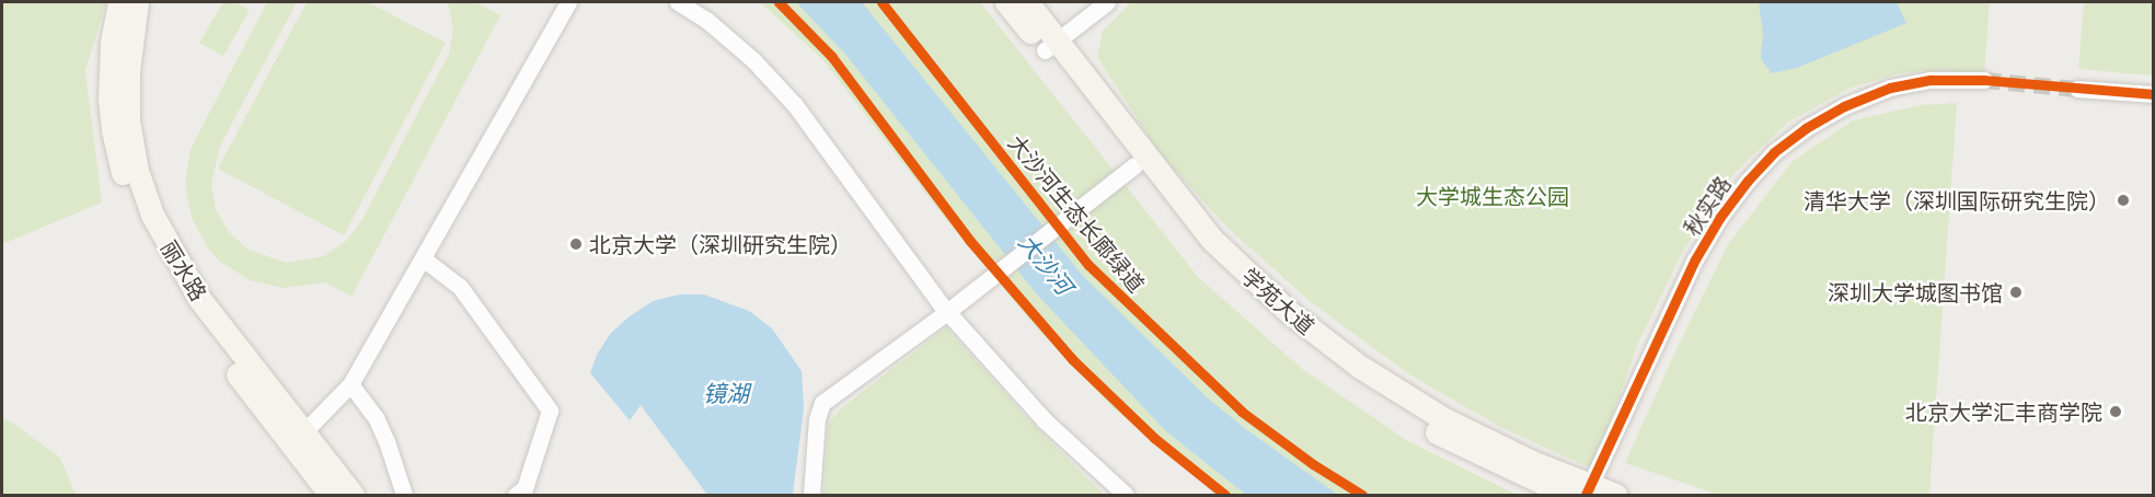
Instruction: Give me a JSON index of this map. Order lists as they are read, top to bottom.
{
  "streets": {
    "street": ["秋实路", "丽水路", "学苑大道"],
    "cycle path": ["大沙河生态长廊绿道"]
  },
  "crossings": [
    ["秋实路", "学苑大道"]
  ],
  "water": ["大沙河", "镜湖"],
  "parks": ["大学城生态公园"],
  "places": [
    "清华大学（深圳国际研究生院）",
    "北京大学（深圳研究生院）",
    "深圳大学城图书馆",
    "北京大学汇丰商学院"
  ]
}
